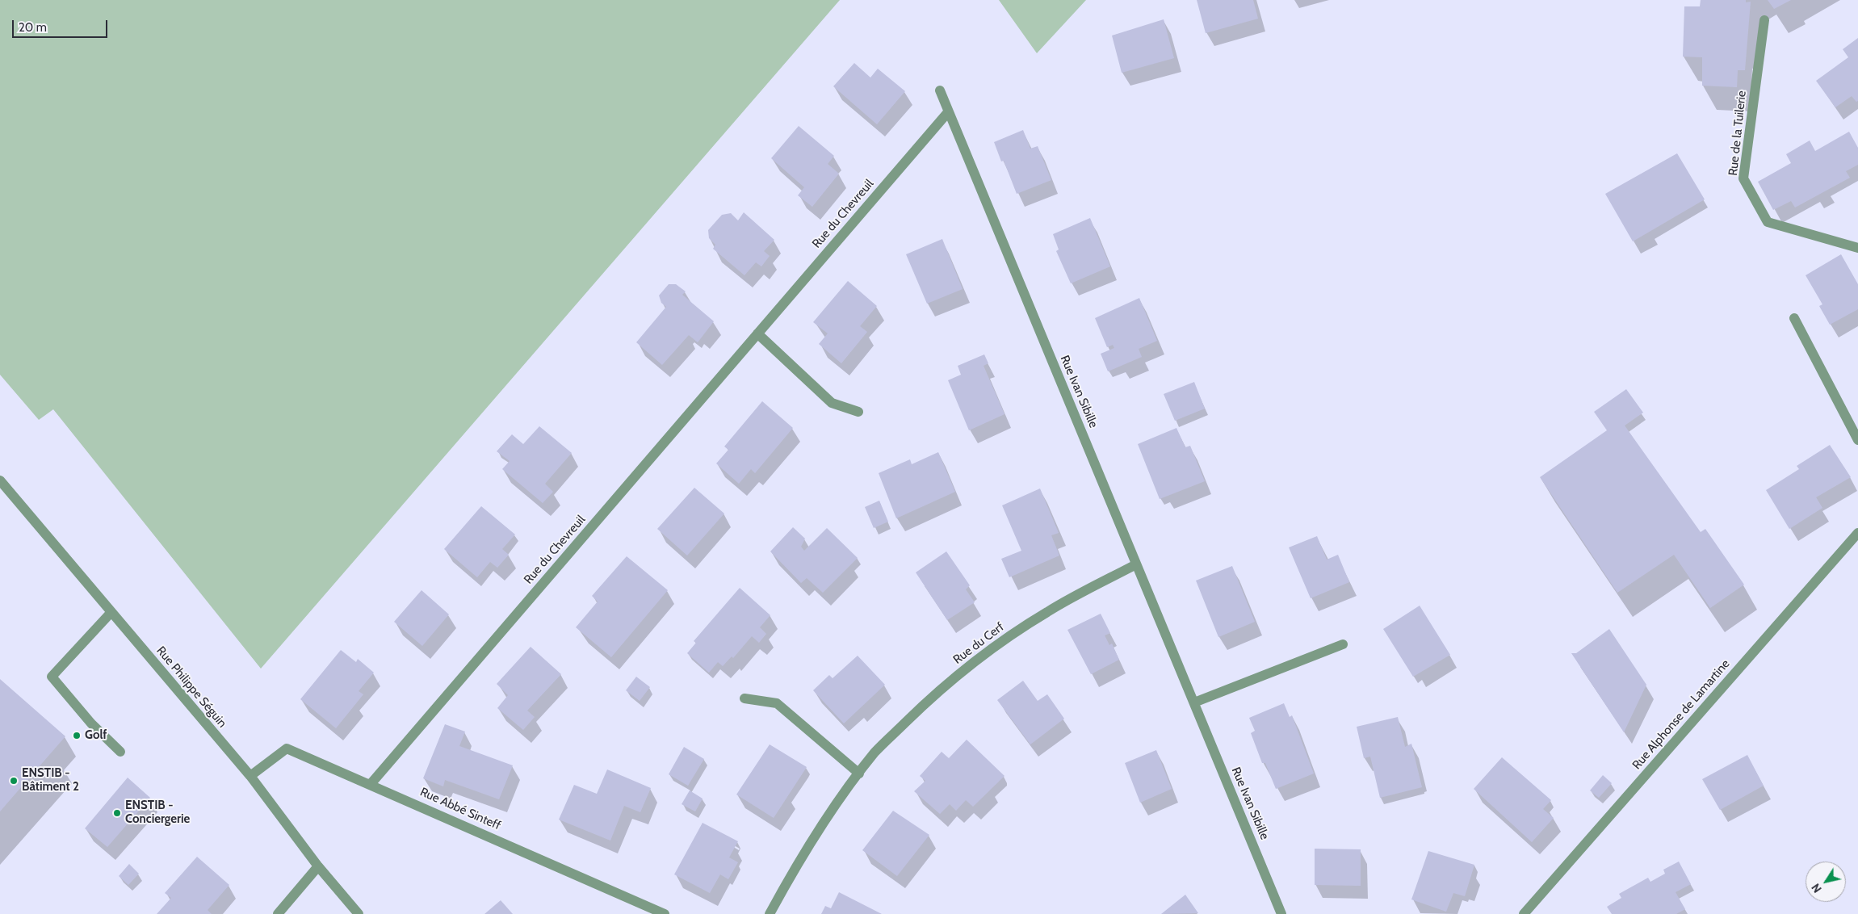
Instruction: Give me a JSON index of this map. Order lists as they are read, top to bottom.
{
  "streets": {
    "street": [
      "Rue de la Tuilerie",
      "Rue du Chevreuil",
      "Rue Ivan Sibille",
      "Rue du Cerf",
      "Rue Philippe Séguin",
      "Rue Alphonse de Lamartine",
      "Rue Abbé Sinteff"
    ]
  },
  "crossings": [
    ["Rue du Chevreuil", "Rue Ivan Sibille"],
    ["Rue du Chevreuil", "Rue Abbé Sinteff"],
    ["Rue Ivan Sibille", "Rue du Cerf"],
    ["Rue Philippe Séguin", "Rue Abbé Sinteff"]
  ],
  "places": ["Golf", "ENSTIB - Bâtiment 2", "ENSTIB - Conciergerie"],
  "scale_bar": "20 m",
  "north": "bottom left"
}
